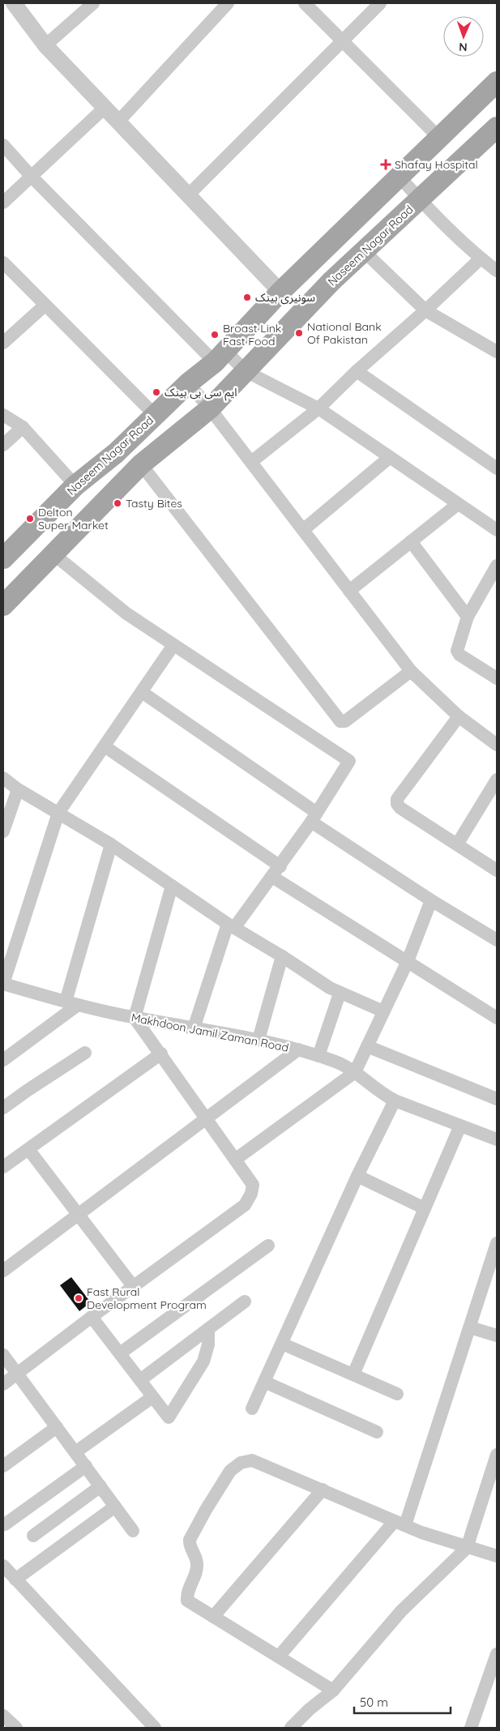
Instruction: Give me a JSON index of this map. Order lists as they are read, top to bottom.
{
  "streets": {
    "main road": ["Naseem Nagar Road"],
    "street": ["Makhdoon Jamil Zaman Road"]
  },
  "places": {
    "health": ["Shafay Hospital"],
    "other": [
      "سونیری بینک",
      "National Bank Of Pakistan",
      "Broast Link Fast Food",
      "ایم سی بی بینک",
      "Tasty Bites",
      "Delton Super Market",
      "Fast Rural Development Program"
    ]
  },
  "scale_bar": "50 m",
  "north": "bottom"
}
